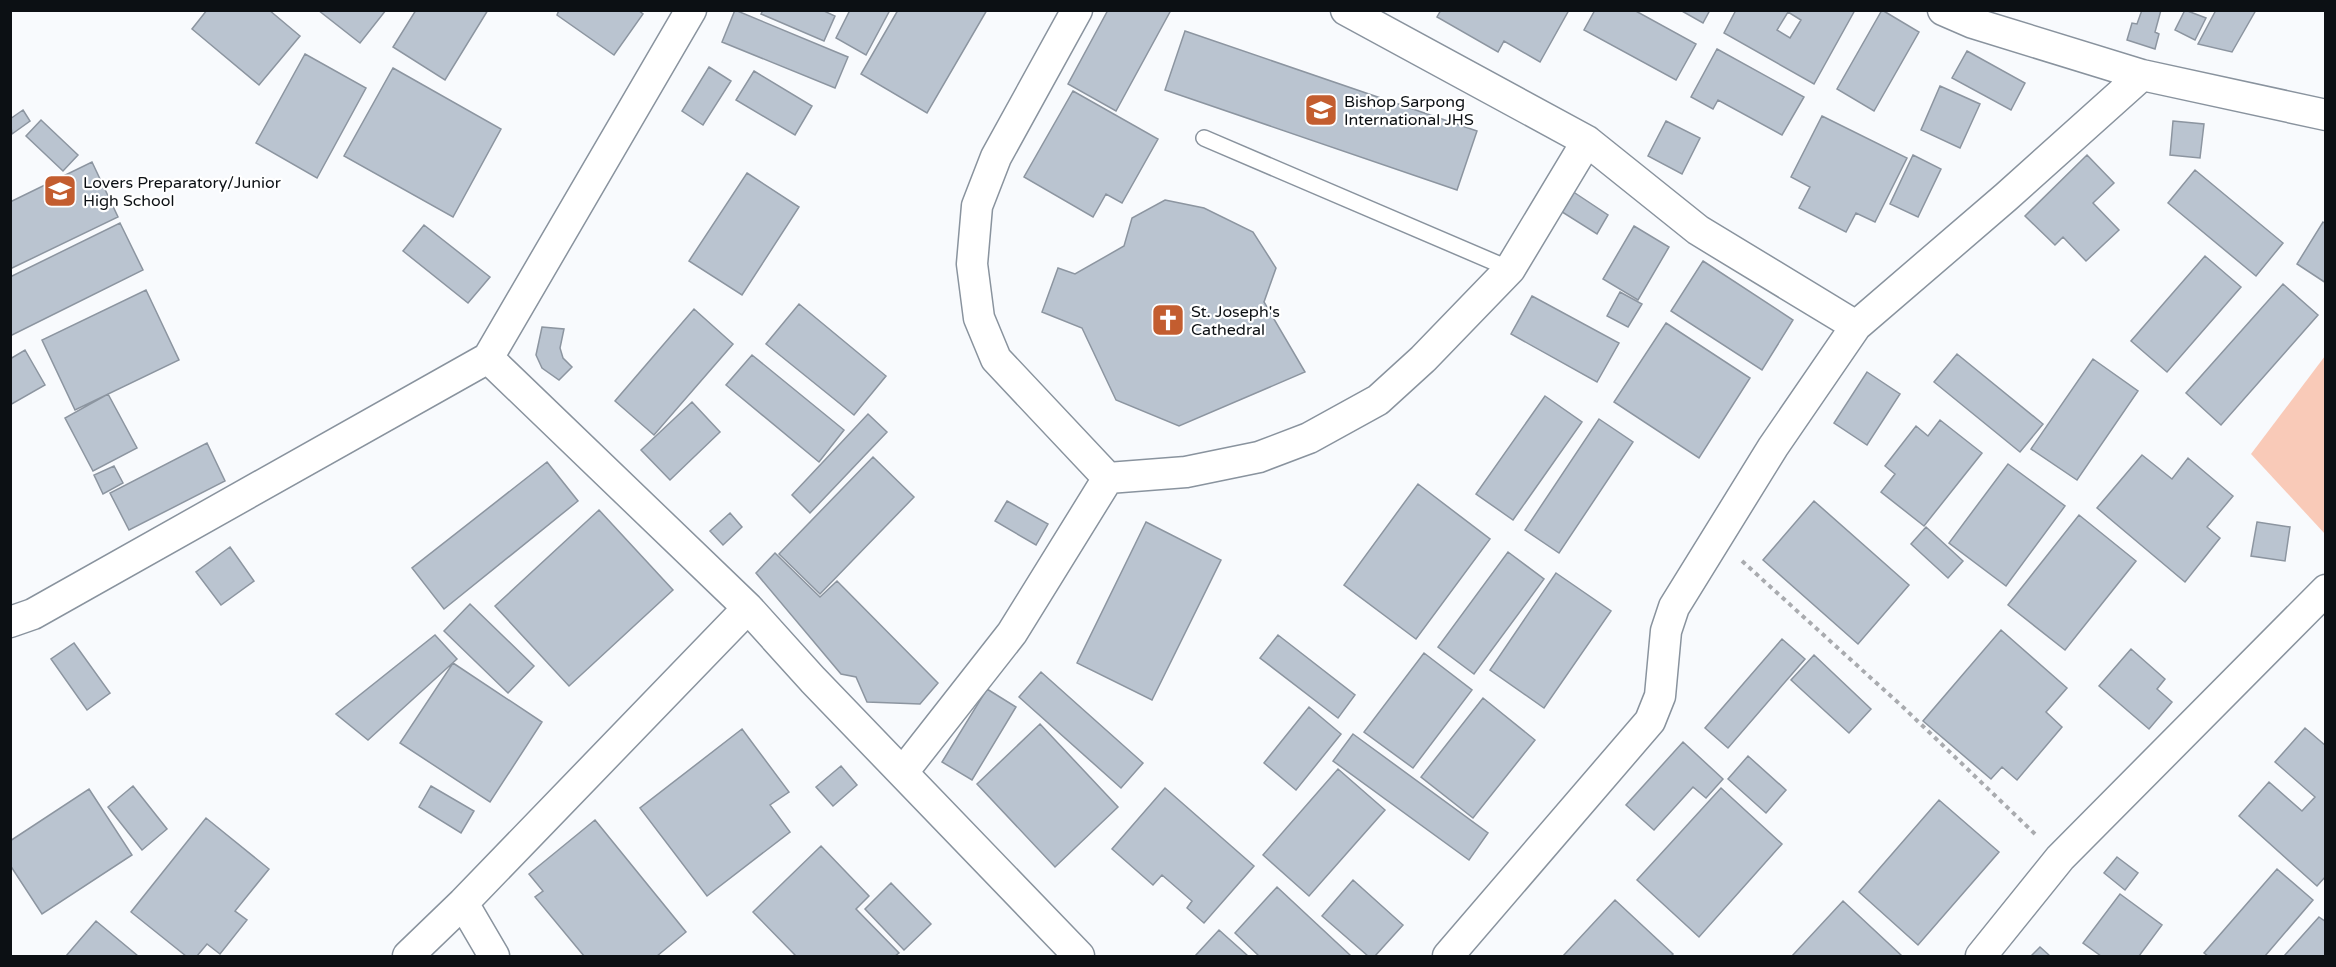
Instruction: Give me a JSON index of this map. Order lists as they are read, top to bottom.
{
  "places": {
    "school or university": ["Bishop Sarpong International JHS", "Lovers Preparatory/Junior High School"],
    "church": ["St. Joseph's Cathedral"]
  }
}
